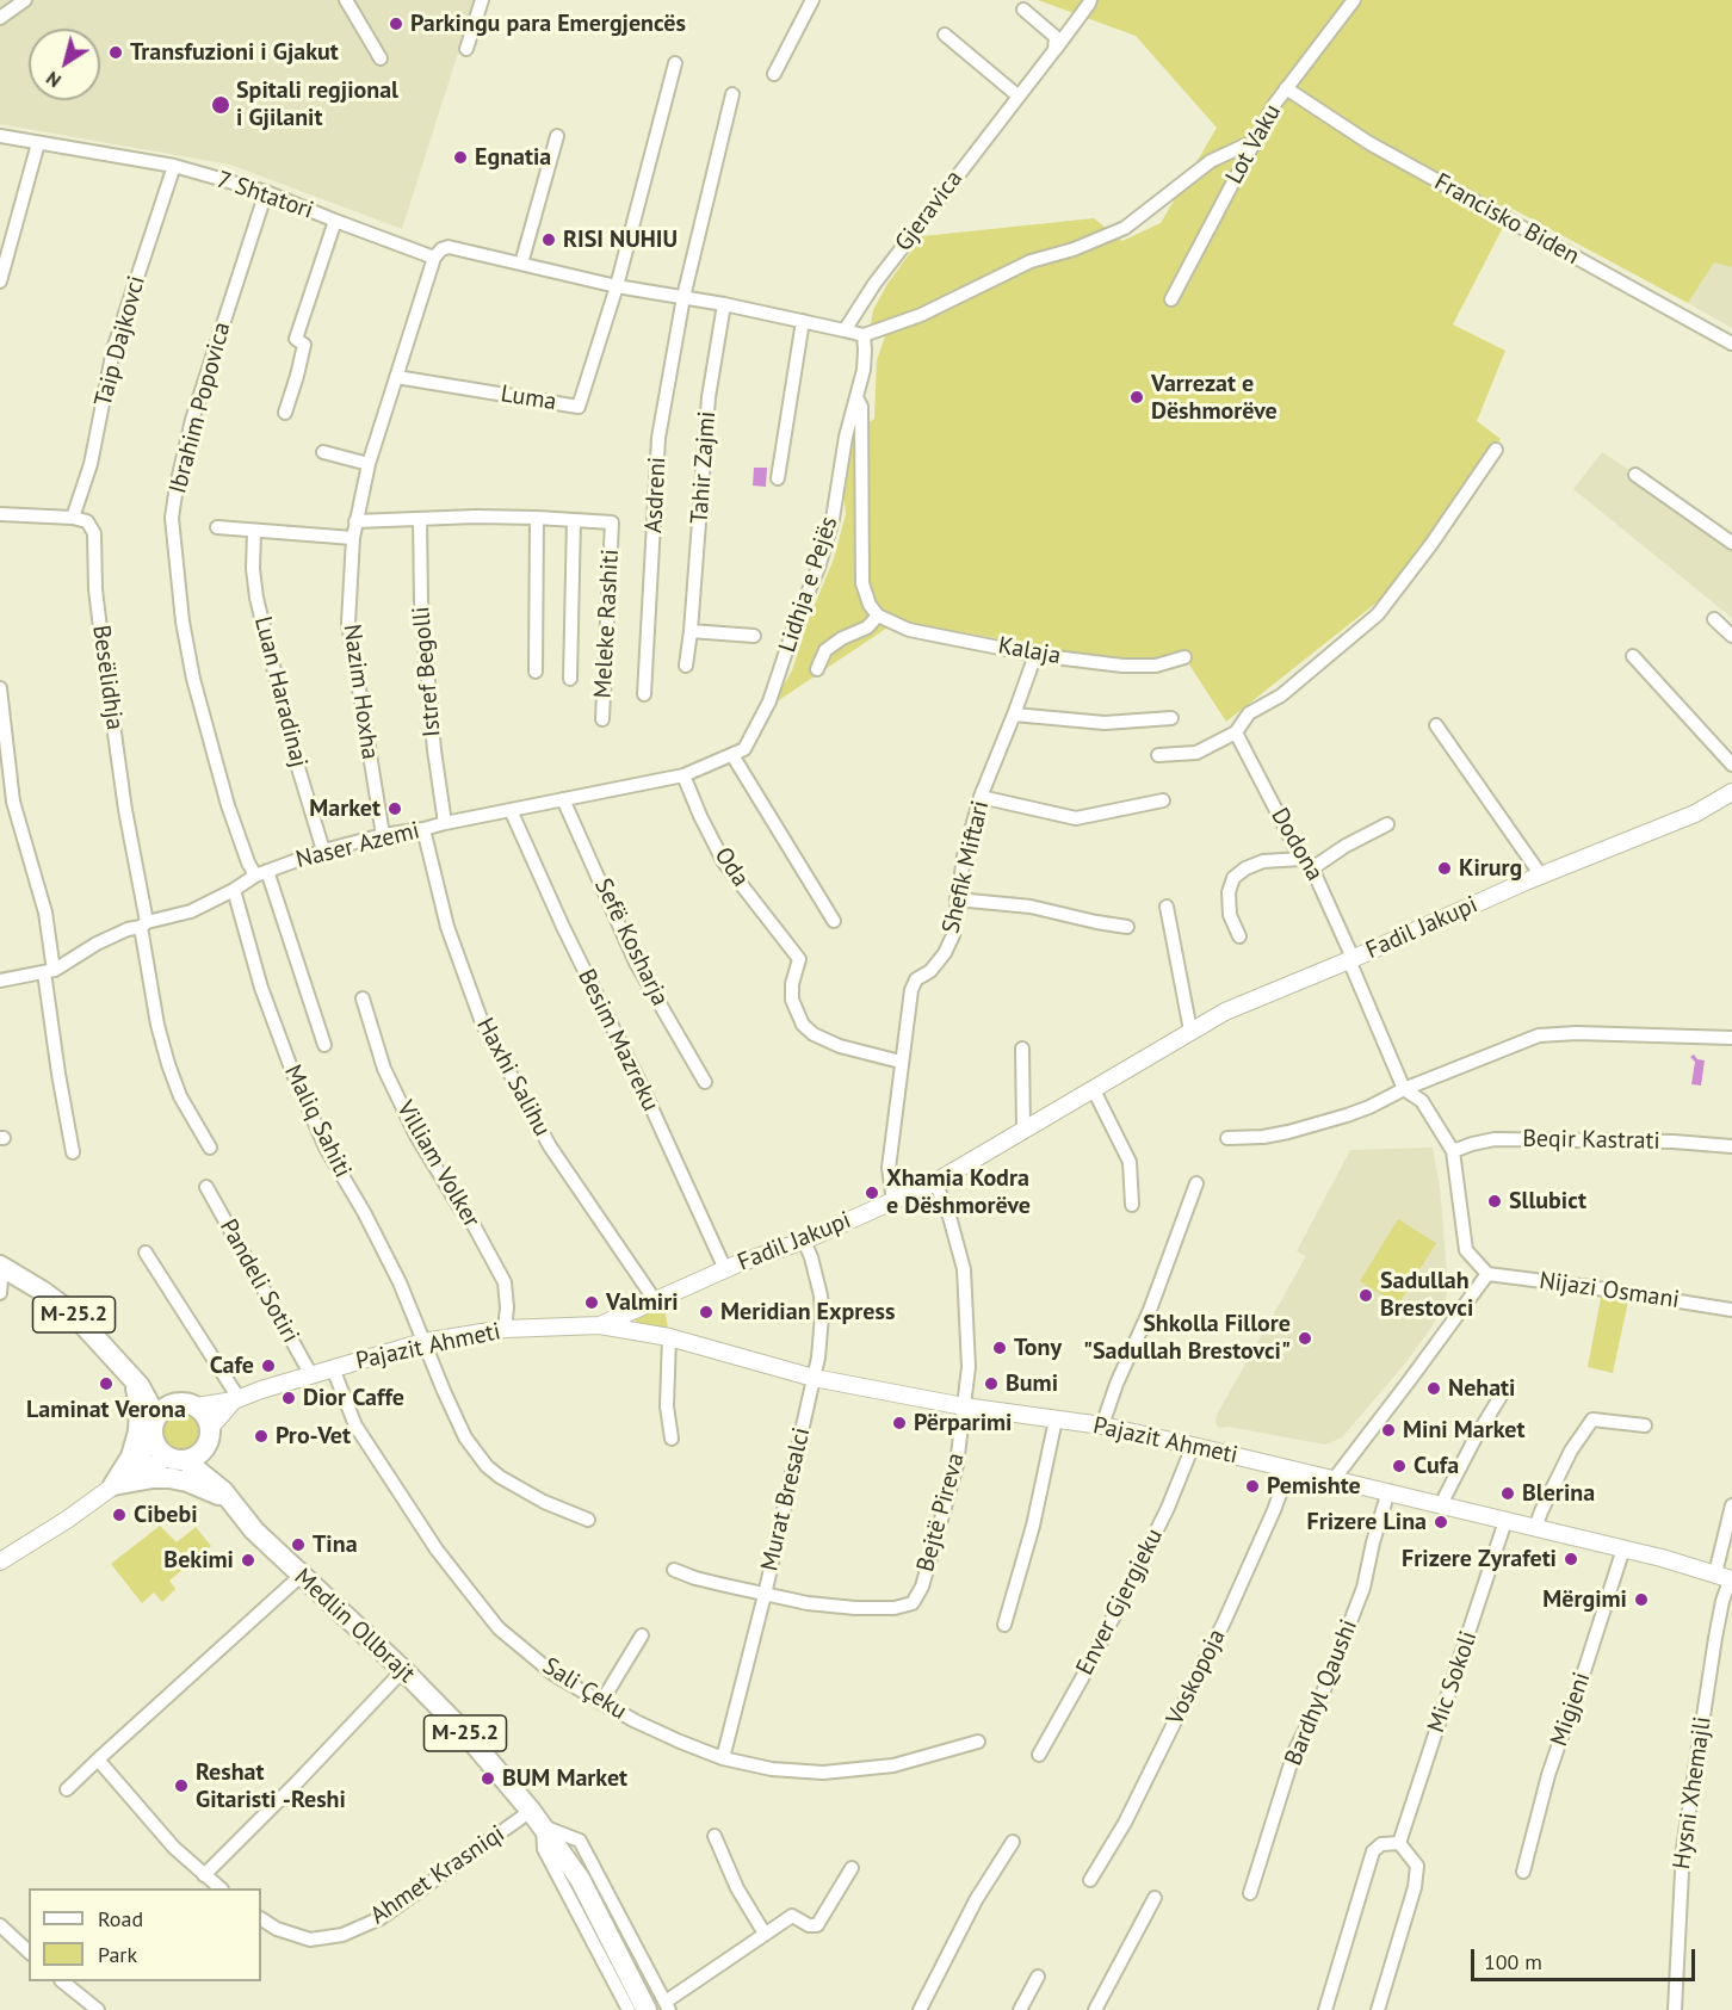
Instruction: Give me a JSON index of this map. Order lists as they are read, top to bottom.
{
  "streets": {
    "main road": ["M-25.2", "Medlin Ollbrajt"],
    "street": [
      "Lot Vaku",
      "7 Shtatori",
      "Gjeravica",
      "Francisko Biden",
      "Taip Dajkovci",
      "Luma",
      "Ibrahim Popovica",
      "Tahir Zajmi",
      "Asdreni",
      "Lidhja e Pejës",
      "Meleke Rashiti",
      "Kalaja",
      "Istref Begolli",
      "Besëlidhja",
      "Luan Haradinaj",
      "Nazim Hoxha",
      "Dodona",
      "Naser Azemi",
      "Oda",
      "Shefik Miftari",
      "Fadil Jakupi",
      "Sefë Kosharja",
      "Besim Mazreku",
      "Haxhi Salihu",
      "Maliq Sahiti",
      "Beqir Kastrati",
      "Villiam Volker",
      "Pandeli Sotiri",
      "Nijazi Osmani",
      "Pajazit Ahmeti",
      "Murat Bresalci",
      "Bejtë Pireva",
      "Enver Gjergjeku",
      "Voskopoja",
      "Mic Sokoli",
      "Sali Çeku",
      "Bardhyl Qaushi",
      "Migjeni",
      "Hysni Xhemajli",
      "Ahmet Krasniqi"
    ]
  },
  "crossings": [
    ["Lot Vaku", "Francisko Biden"],
    ["7 Shtatori", "Taip Dajkovci"],
    ["7 Shtatori", "Ibrahim Popovica"],
    ["7 Shtatori", "Nazim Hoxha"],
    ["Taip Dajkovci", "Besëlidhja"],
    ["Luma", "Nazim Hoxha"],
    ["Ibrahim Popovica", "Naser Azemi"],
    ["Lidhja e Pejës", "Naser Azemi"],
    ["Meleke Rashiti", "Istref Begolli"],
    ["Meleke Rashiti", "Nazim Hoxha"],
    ["Kalaja", "Shefik Miftari"],
    ["Istref Begolli", "Naser Azemi"],
    ["Besëlidhja", "Naser Azemi"],
    ["Luan Haradinaj", "Naser Azemi"],
    ["Nazim Hoxha", "Naser Azemi"],
    ["Dodona", "Fadil Jakupi"],
    ["Naser Azemi", "Oda"],
    ["Naser Azemi", "Sefë Kosharja"],
    ["Naser Azemi", "Besim Mazreku"],
    ["Naser Azemi", "Haxhi Salihu"],
    ["Naser Azemi", "Maliq Sahiti"],
    ["Oda", "Shefik Miftari"],
    ["Shefik Miftari", "Fadil Jakupi"],
    ["Fadil Jakupi", "Besim Mazreku"],
    ["Fadil Jakupi", "Haxhi Salihu"],
    ["Fadil Jakupi", "Pajazit Ahmeti"],
    ["Fadil Jakupi", "Murat Bresalci"],
    ["Fadil Jakupi", "Bejtë Pireva"],
    ["Maliq Sahiti", "Pajazit Ahmeti"],
    ["Villiam Volker", "Pajazit Ahmeti"],
    ["Pandeli Sotiri", "Pajazit Ahmeti"],
    ["M-25.2", "Pajazit Ahmeti"],
    ["M-25.2", "Medlin Ollbrajt"],
    ["Pajazit Ahmeti", "Murat Bresalci"],
    ["Pajazit Ahmeti", "Bejtë Pireva"],
    ["Pajazit Ahmeti", "Enver Gjergjeku"],
    ["Pajazit Ahmeti", "Medlin Ollbrajt"],
    ["Pajazit Ahmeti", "Voskopoja"],
    ["Pajazit Ahmeti", "Mic Sokoli"],
    ["Pajazit Ahmeti", "Sali Çeku"],
    ["Pajazit Ahmeti", "Bardhyl Qaushi"],
    ["Pajazit Ahmeti", "Migjeni"],
    ["Pajazit Ahmeti", "Hysni Xhemajli"],
    ["Murat Bresalci", "Bejtë Pireva"],
    ["Murat Bresalci", "Sali Çeku"],
    ["Medlin Ollbrajt", "Ahmet Krasniqi"]
  ],
  "places": [
    "Parkingu para Emergjencës",
    "Transfuzioni i Gjakut",
    "Spitali regjional i Gjilanit",
    "Egnatia",
    "RISI NUHIU",
    "Varrezat e Dëshmorëve",
    "Market",
    "Kirurg",
    "Xhamia Kodra e Dëshmorëve",
    "Sllubict",
    "Sadullah Brestovci",
    "Valmiri",
    "Meridian Express",
    "Shkolla Fillore \"Sadullah Brestovci\"",
    "Tony",
    "Cafe",
    "Laminat Verona",
    "Bumi",
    "Nehati",
    "Dior Caffe",
    "Përparimi",
    "Mini Market",
    "Pro-Vet",
    "Cufa",
    "Pemishte",
    "Blerina",
    "Cibebi",
    "Frizere Lina",
    "Tina",
    "Frizere Zyrafeti",
    "Bekimi",
    "Mërgimi",
    "BUM Market",
    "Reshat Gitaristi -Reshi"
  ],
  "legend": ["Road", "Park"],
  "scale_bar": "100 m",
  "north": "bottom left"
}
